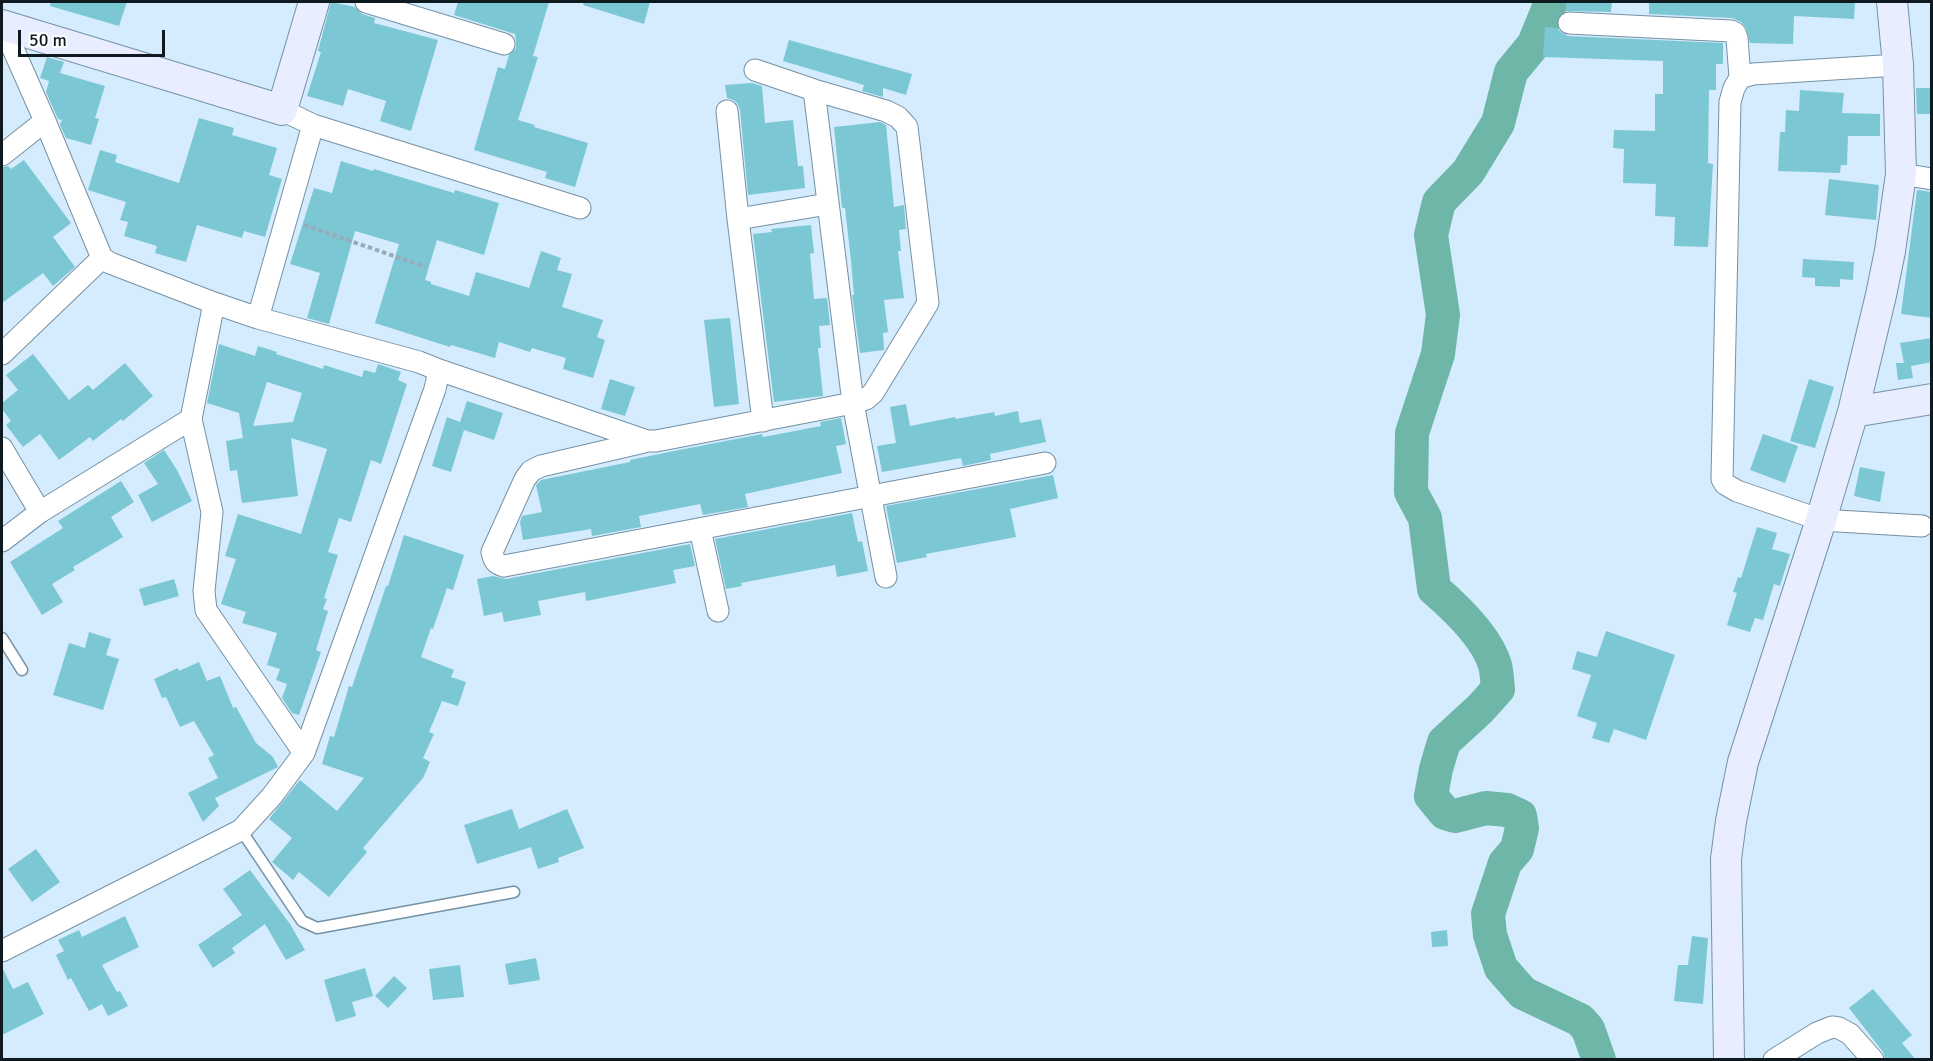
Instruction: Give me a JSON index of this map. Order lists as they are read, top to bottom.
{
  "scale_bar": "50 m"
}
